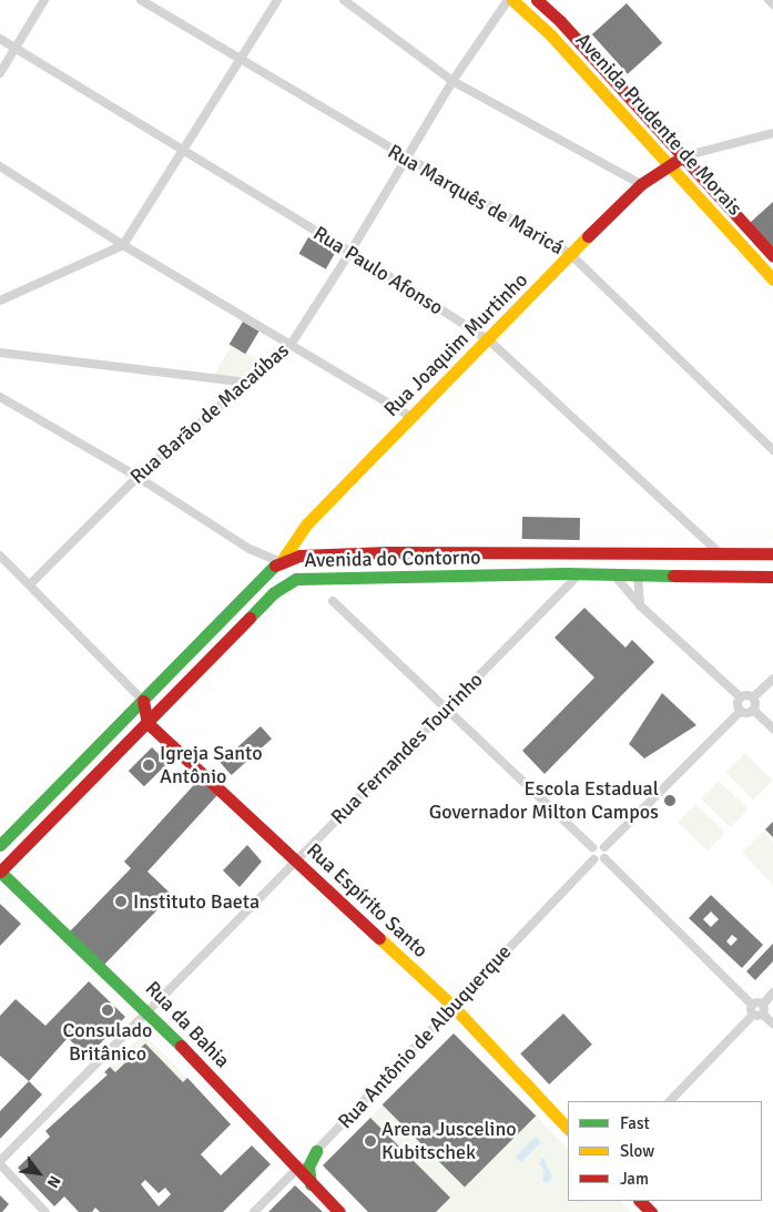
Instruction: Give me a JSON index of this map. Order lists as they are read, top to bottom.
{
  "streets": {
    "street": [
      "Avenida Prudente de Morais",
      "Rua Marquês de Maricá",
      "Rua Paulo Afonso",
      "Rua Joaquim Murtinho",
      "Rua Barão de Macaúbas",
      "Avenida do Contorno",
      "Rua Fernandes Tourinho",
      "Rua Espírito Santo",
      "Rua da Bahia",
      "Rua Antônio de Albuquerque"
    ]
  },
  "crossings": [
    ["Avenida Prudente de Morais", "Rua Joaquim Murtinho"],
    ["Avenida Prudente de Morais", "Rua Barão de Macaúbas"],
    ["Rua Marquês de Maricá", "Rua Joaquim Murtinho"],
    ["Rua Marquês de Maricá", "Rua Barão de Macaúbas"],
    ["Rua Paulo Afonso", "Rua Joaquim Murtinho"],
    ["Rua Paulo Afonso", "Rua Barão de Macaúbas"],
    ["Rua Paulo Afonso", "Avenida do Contorno"],
    ["Rua Joaquim Murtinho", "Avenida do Contorno"],
    ["Avenida do Contorno", "Rua Fernandes Tourinho"],
    ["Avenida do Contorno", "Rua Espírito Santo"],
    ["Avenida do Contorno", "Rua da Bahia"],
    ["Rua Fernandes Tourinho", "Rua Espírito Santo"],
    ["Rua Fernandes Tourinho", "Rua da Bahia"],
    ["Rua Espírito Santo", "Rua Antônio de Albuquerque"],
    ["Rua da Bahia", "Rua Antônio de Albuquerque"]
  ],
  "places": [
    "Igreja Santo Antônio",
    "Escola Estadual Governador Milton Campos",
    "Instituto Baeta",
    "Consulado Britânico",
    "Arena Juscelino Kubitschek"
  ],
  "legend": ["Fast", "Slow", "Jam"],
  "north": "bottom right"
}
